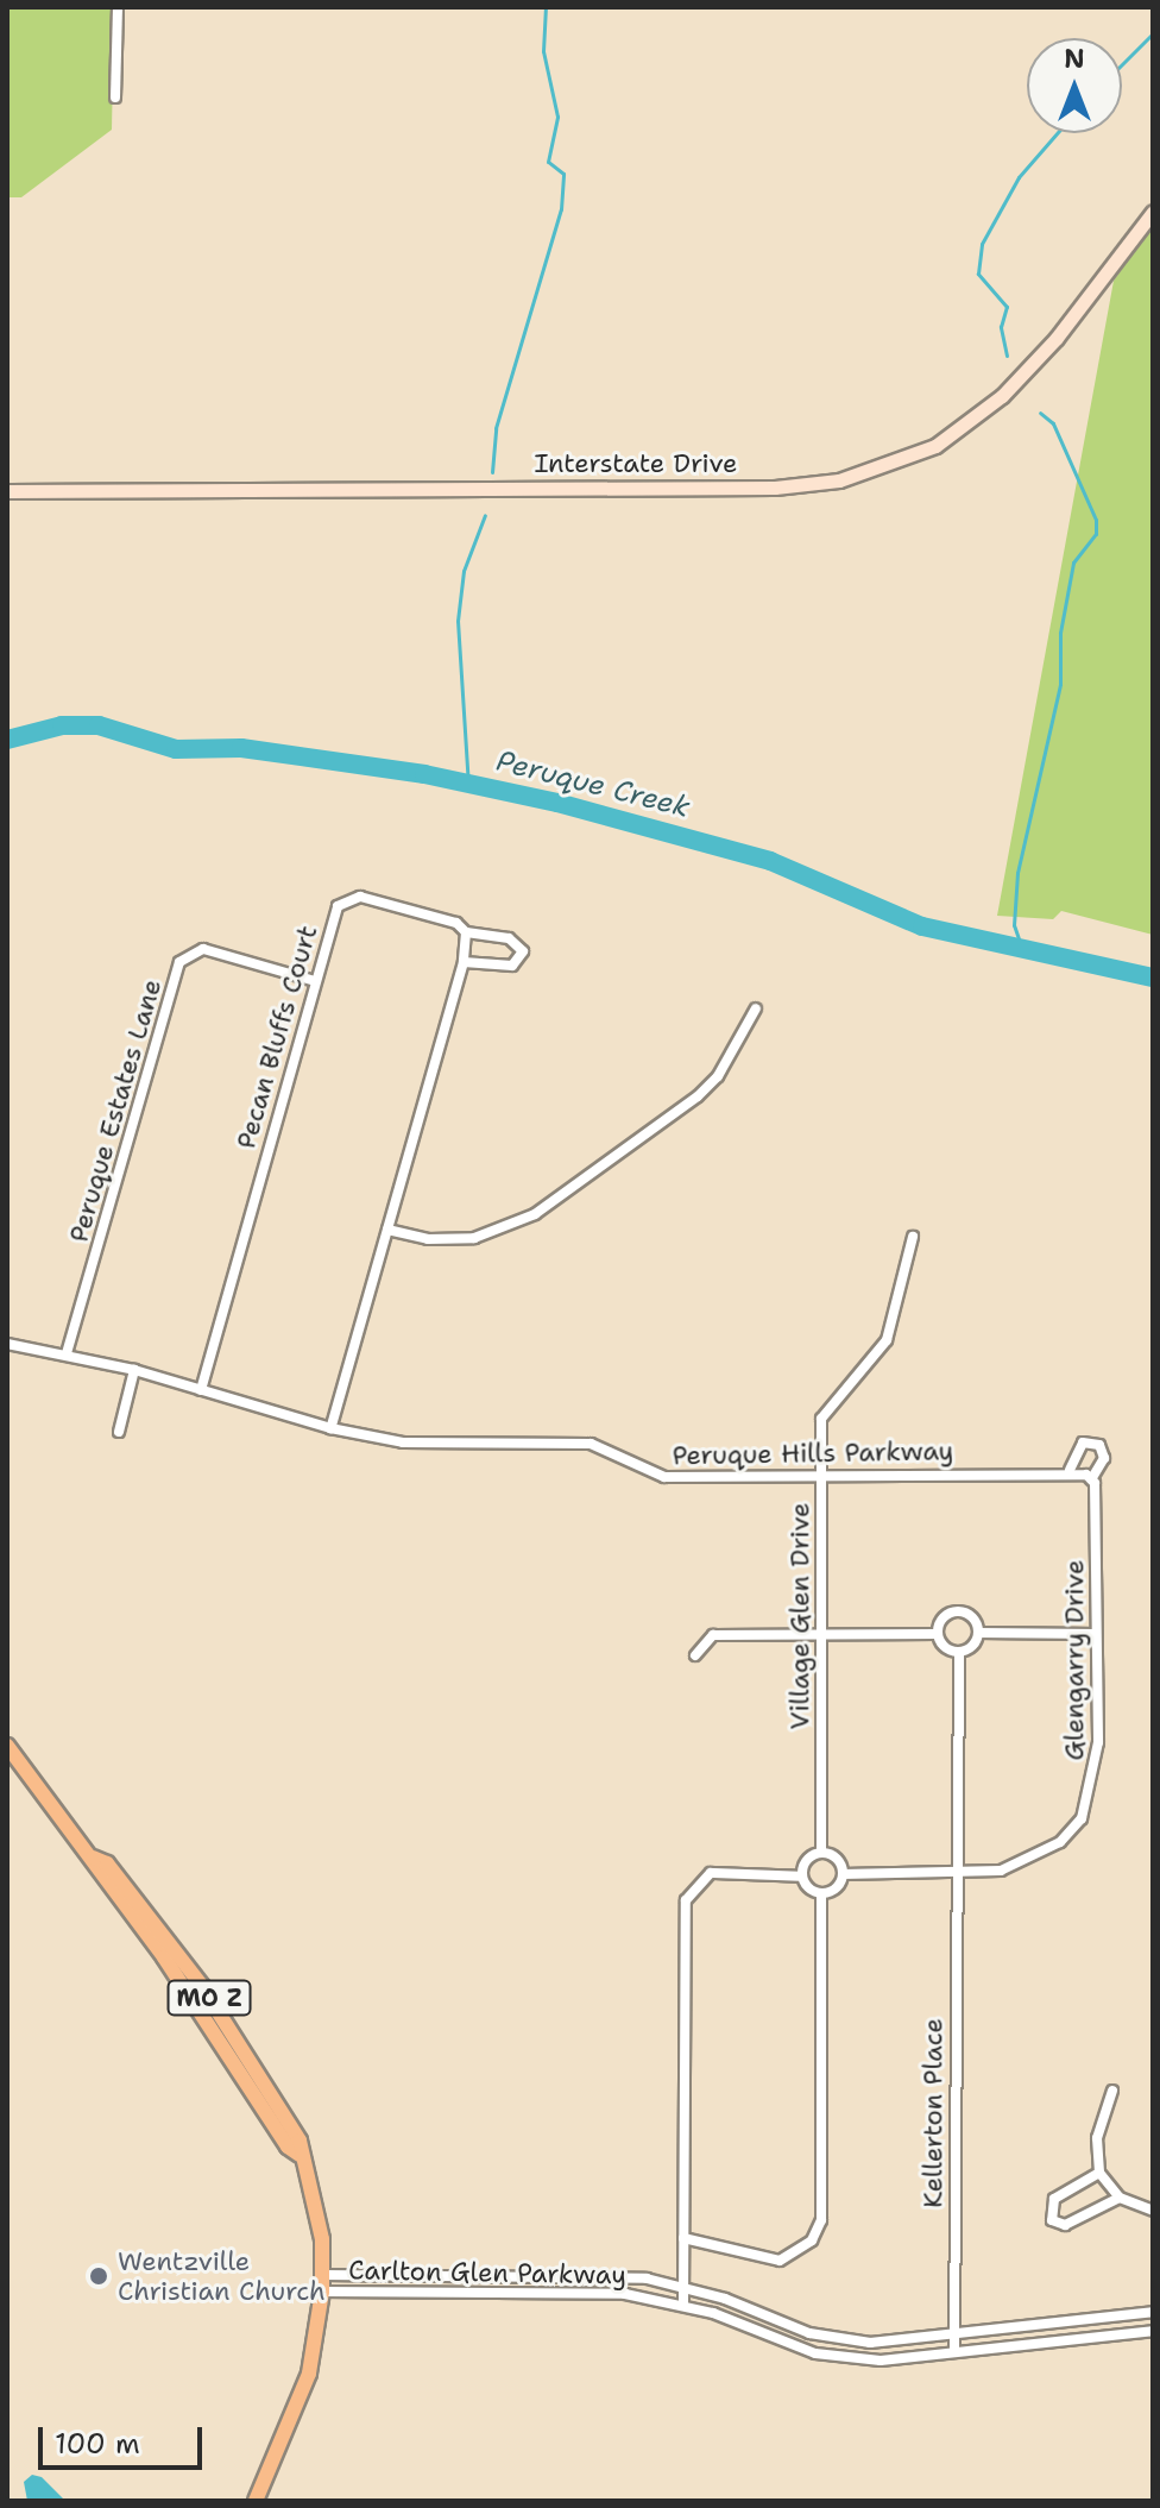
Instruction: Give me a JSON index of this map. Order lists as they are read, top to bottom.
{
  "streets": {
    "main road": ["Interstate Drive", "MO Z"],
    "street": [
      "Pecan Bluffs Court",
      "Peruque Estates Lane",
      "Peruque Hills Parkway",
      "Village Glen Drive",
      "Glengarry Drive",
      "Kellerton Place",
      "Carlton Glen Parkway"
    ]
  },
  "crossings": [
    ["Pecan Bluffs Court", "Peruque Estates Lane"],
    ["Pecan Bluffs Court", "Peruque Hills Parkway"],
    ["Peruque Estates Lane", "Peruque Hills Parkway"],
    ["Peruque Hills Parkway", "Village Glen Drive"],
    ["Peruque Hills Parkway", "Glengarry Drive"],
    ["Village Glen Drive", "Glengarry Drive"],
    ["Glengarry Drive", "Kellerton Place"],
    ["MO Z", "Carlton Glen Parkway"],
    ["Kellerton Place", "Carlton Glen Parkway"]
  ],
  "water": ["Peruque Creek"],
  "places": ["Wentzville Christian Church"],
  "scale_bar": "100 m",
  "north": "top"
}
